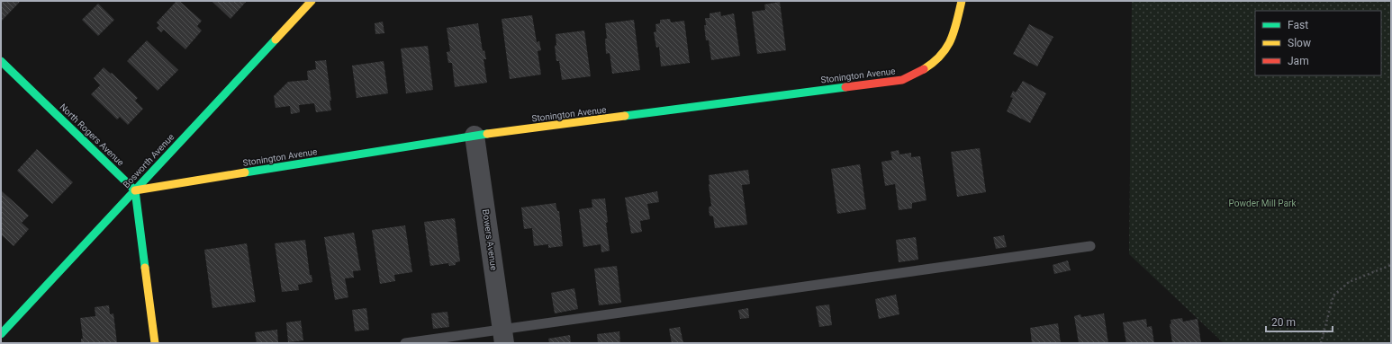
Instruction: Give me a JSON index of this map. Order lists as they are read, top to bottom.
{
  "streets": {
    "street": [
      "Stonington Avenue",
      "North Rogers Avenue",
      "Bosworth Avenue",
      "Bowers Avenue"
    ]
  },
  "crossings": [
    ["Stonington Avenue", "North Rogers Avenue"],
    ["Stonington Avenue", "Bosworth Avenue"],
    ["Stonington Avenue", "Bowers Avenue"],
    ["North Rogers Avenue", "Bosworth Avenue"]
  ],
  "parks": ["Powder Mill Park"],
  "legend": ["Fast", "Slow", "Jam"],
  "scale_bar": "20 m"
}
